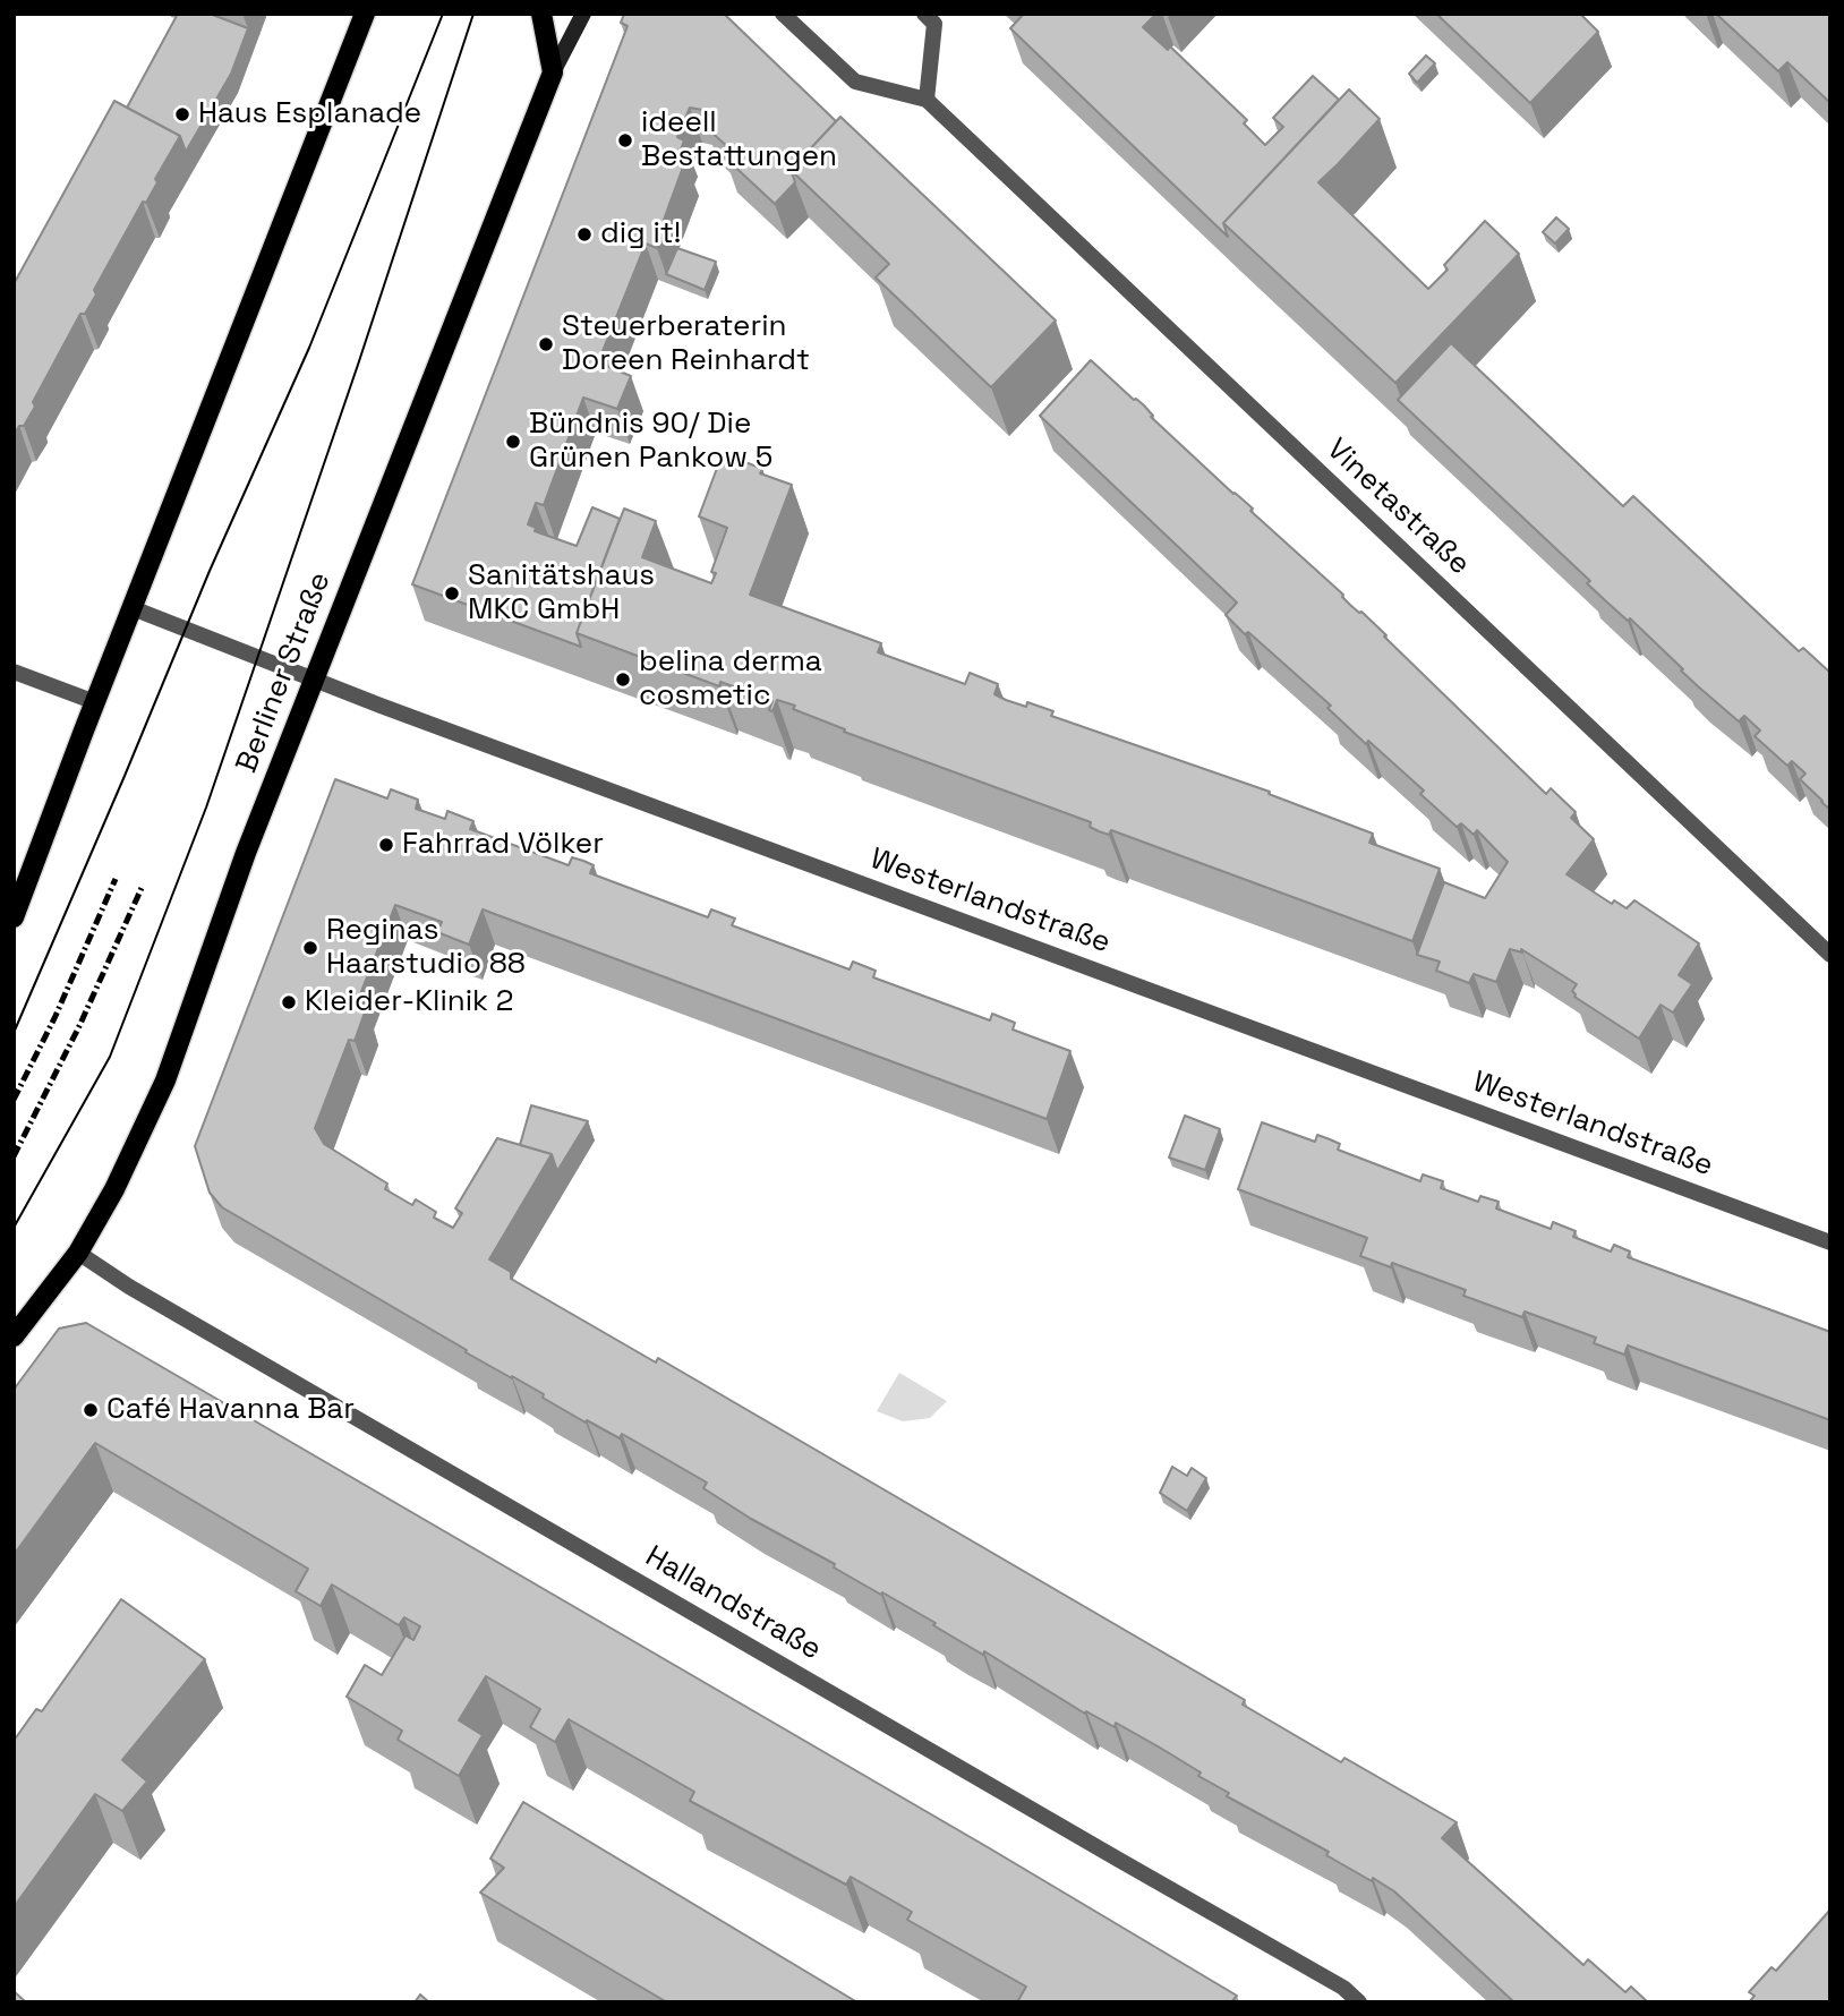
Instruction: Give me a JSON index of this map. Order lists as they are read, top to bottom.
{
  "streets": {
    "main road": ["Berliner Straße"],
    "street": ["Vinetastraße", "Westerlandstraße", "Hallandstraße"]
  },
  "crossings": [
    ["Berliner Straße", "Westerlandstraße"],
    ["Berliner Straße", "Hallandstraße"]
  ],
  "places": [
    "Haus Esplanade",
    "ideell Bestattungen",
    "dig it!",
    "Steuerberaterin Doreen Reinhardt",
    "Bündnis 90/ Die Grünen Pankow 5",
    "Sanitätshaus MKC GmbH",
    "belina derma cosmetic",
    "Fahrrad Völker",
    "Reginas Haarstudio 88",
    "Kleider-Klinik 2",
    "Café Havanna Bar"
  ]
}
